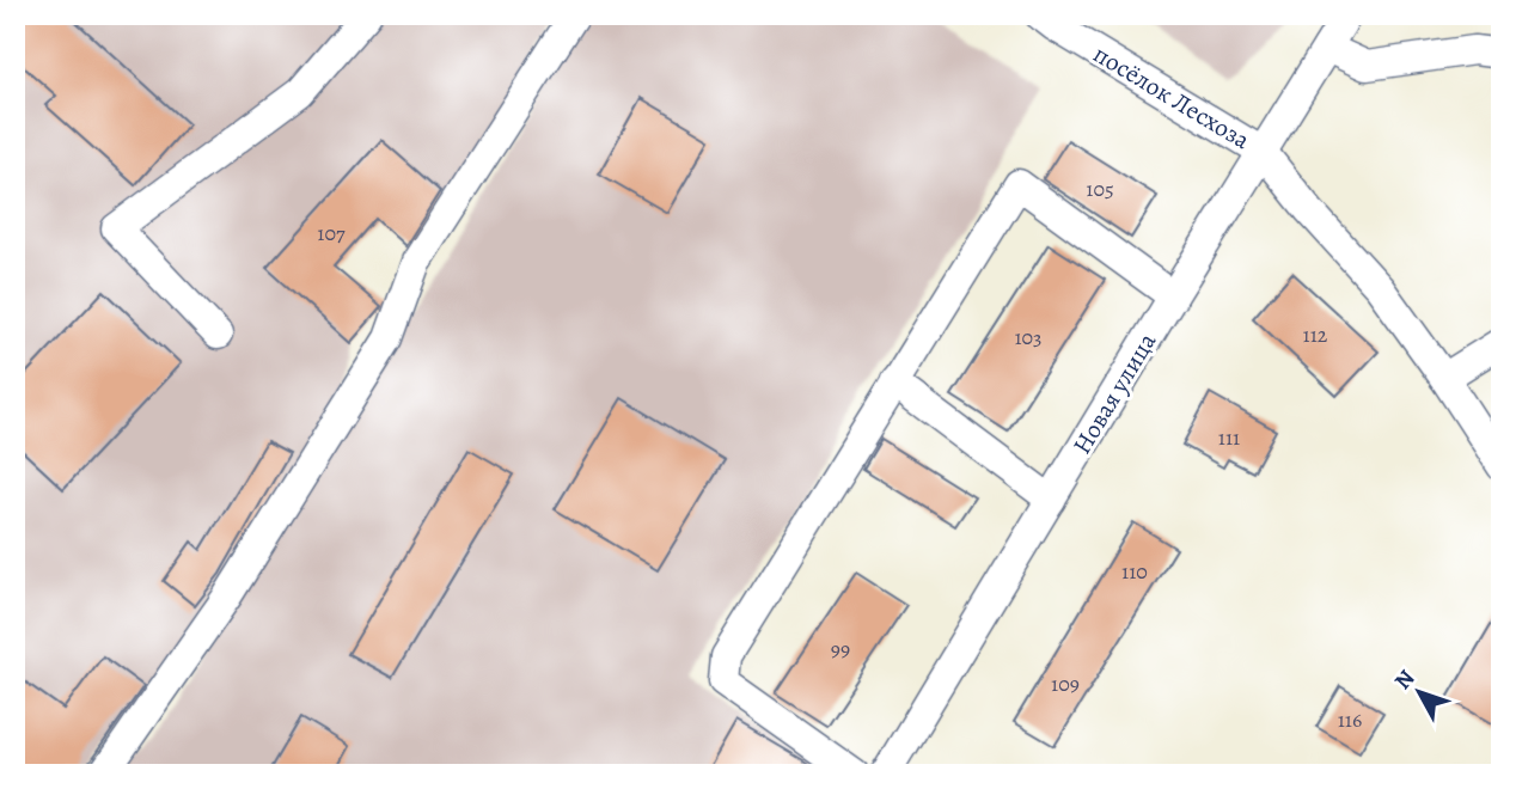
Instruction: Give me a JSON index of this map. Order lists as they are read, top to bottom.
{
  "streets": {
    "street": ["посёлок Лесхоза", "Новая улица"]
  },
  "crossings": [
    ["посёлок Лесхоза", "Новая улица"]
  ],
  "house_numbers": [
    "105",
    "107",
    "112",
    "103",
    "111",
    "110",
    "99",
    "109",
    "116"
  ],
  "north": "top left"
}
